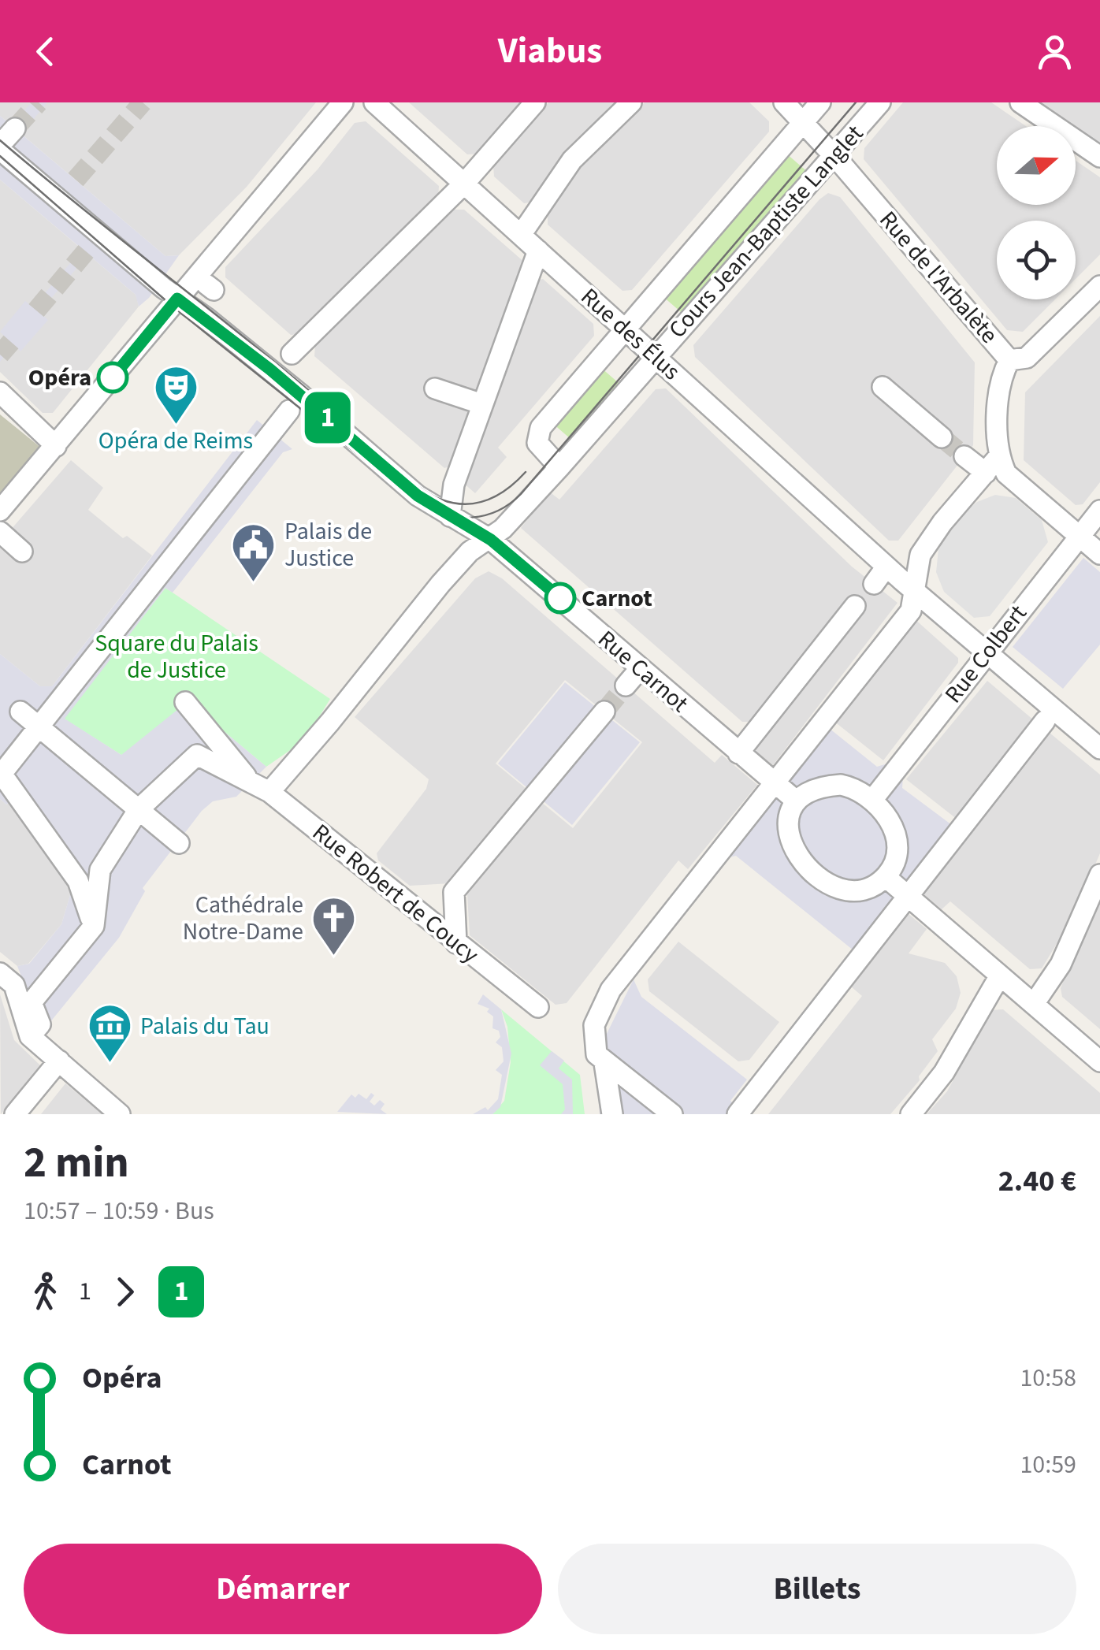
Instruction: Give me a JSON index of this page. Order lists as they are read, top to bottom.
{
  "streets": {
    "street": [
      "Cours Jean-Baptiste Langlet",
      "Rue de l'Arbalète",
      "Rue des Élus",
      "Rue Colbert",
      "Rue Carnot",
      "Rue Robert de Coucy"
    ]
  },
  "crossings": [
    ["Cours Jean-Baptiste Langlet", "Rue de l'Arbalète"],
    ["Cours Jean-Baptiste Langlet", "Rue des Élus"],
    ["Cours Jean-Baptiste Langlet", "Rue Carnot"],
    ["Cours Jean-Baptiste Langlet", "Rue Robert de Coucy"],
    ["Rue des Élus", "Rue Colbert"],
    ["Rue Colbert", "Rue Carnot"]
  ],
  "parks": ["Square du Palais de Justice"],
  "places": {
    "other": ["Opéra", "Carnot"],
    "theatre": ["Opéra de Reims"],
    "public building": ["Palais de Justice"],
    "church": ["Cathédrale Notre-Dame"],
    "museum": ["Palais du Tau"]
  },
  "lines": ["bus line 1"],
  "north": "right",
  "page": {
    "header": "Viabus",
    "on_map": "1",
    "heading": ["2 min", "10:57 – 10:59 · Bus", "2.40 €"],
    "legs": ["1", "1"],
    "list": [
      {
        "name": "Opéra",
        "value": "10:58"
      },
      {
        "name": "Carnot",
        "value": "10:59"
      }
    ],
    "buttons": ["Démarrer", "Billets"]
  }
}
